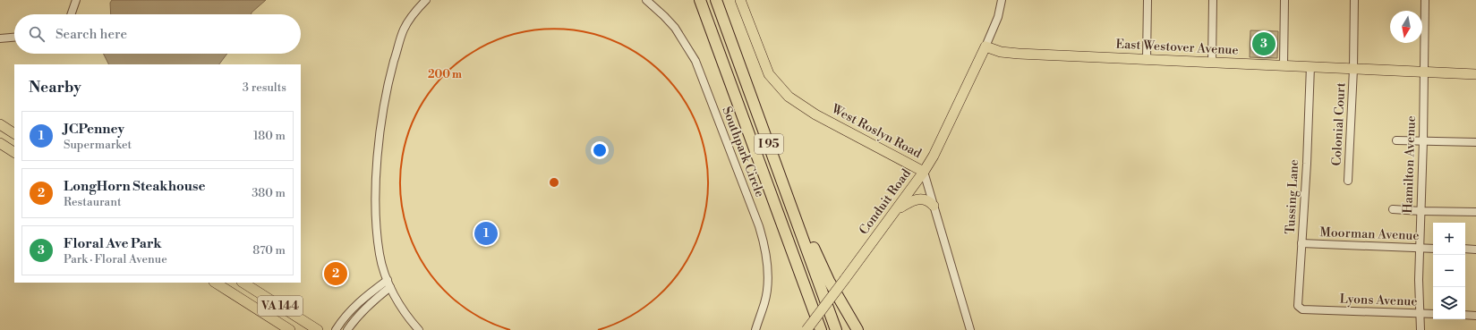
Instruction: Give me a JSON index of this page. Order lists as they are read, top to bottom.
{
  "streets": {
    "highway": ["I 95"],
    "main road": [
      "East Westover Avenue",
      "West Roslyn Road",
      "Conduit Road",
      "VA 144"
    ],
    "street": [
      "Colonial Court",
      "Southpark Circle",
      "Hamilton Avenue",
      "Tussing Lane",
      "Moorman Avenue",
      "Lyons Avenue"
    ]
  },
  "crossings": [
    ["East Westover Avenue", "Colonial Court"],
    ["East Westover Avenue", "Hamilton Avenue"],
    ["East Westover Avenue", "Tussing Lane"],
    ["East Westover Avenue", "Conduit Road"],
    ["West Roslyn Road", "Conduit Road"],
    ["Hamilton Avenue", "Moorman Avenue"],
    ["Hamilton Avenue", "Lyons Avenue"],
    ["Tussing Lane", "Moorman Avenue"],
    ["Tussing Lane", "Lyons Avenue"]
  ],
  "north": "bottom",
  "page": {
    "search": "Search here",
    "pins": ["3", "1", "2"],
    "heading": ["Nearby", "3 results"],
    "list": [
      {
        "mark": "1",
        "name": "JCPenney",
        "note": "Supermarket",
        "value": "180 m"
      },
      {
        "mark": "2",
        "name": "LongHorn Steakhouse",
        "note": "Restaurant",
        "value": "380 m"
      },
      {
        "mark": "3",
        "name": "Floral Ave Park",
        "note": "Park · Floral Avenue",
        "value": "870 m"
      }
    ],
    "map_buttons": ["+", "−"]
  },
  "rings": ["200 m"]
}
